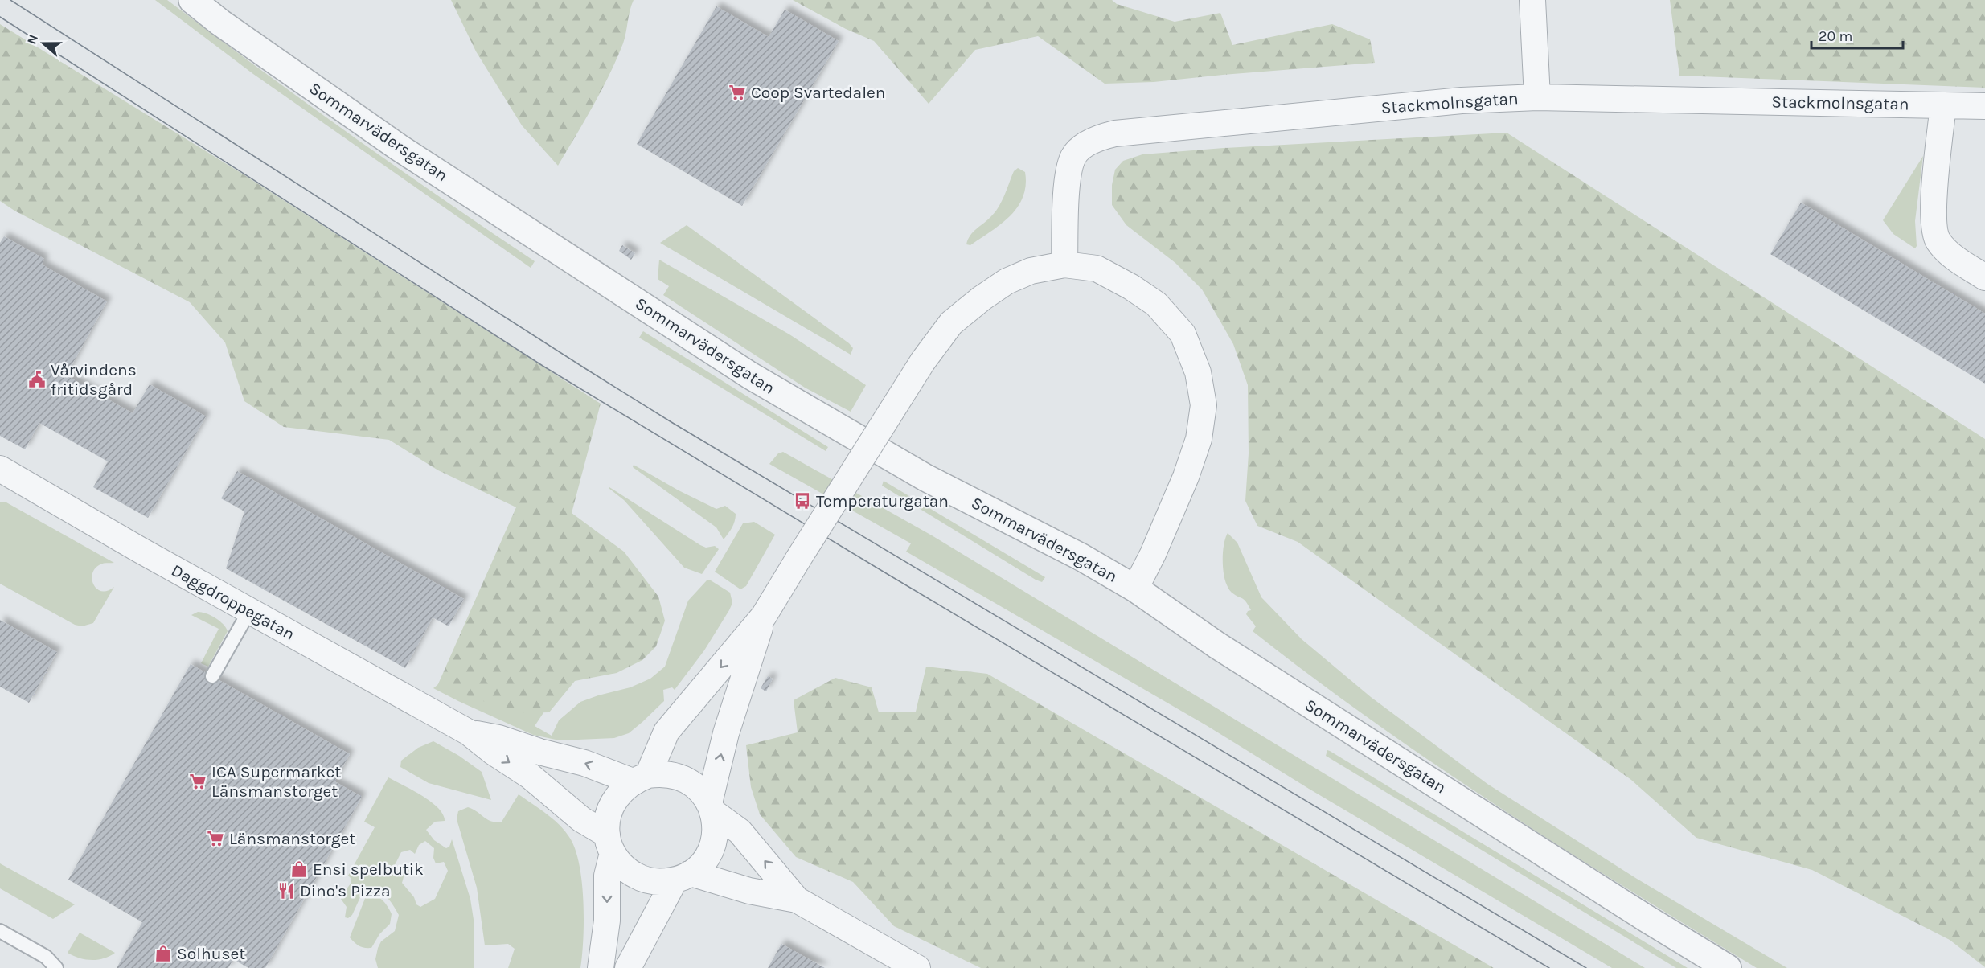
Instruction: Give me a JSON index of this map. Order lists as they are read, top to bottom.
{
  "streets": {
    "street": ["Stackmolnsgatan", "Sommarvädersgatan", "Daggdroppegatan"]
  },
  "places": {
    "supermarket": ["Coop Svartedalen", "ICA Supermarket Länsmanstorget", "Länsmanstorget"],
    "public building": ["Vårvindens fritidsgård"],
    "bus stop": ["Temperaturgatan"],
    "shop": ["Ensi spelbutik", "Solhuset"],
    "restaurant": ["Dino's Pizza"]
  },
  "scale_bar": "20 m",
  "north": "left"
}
